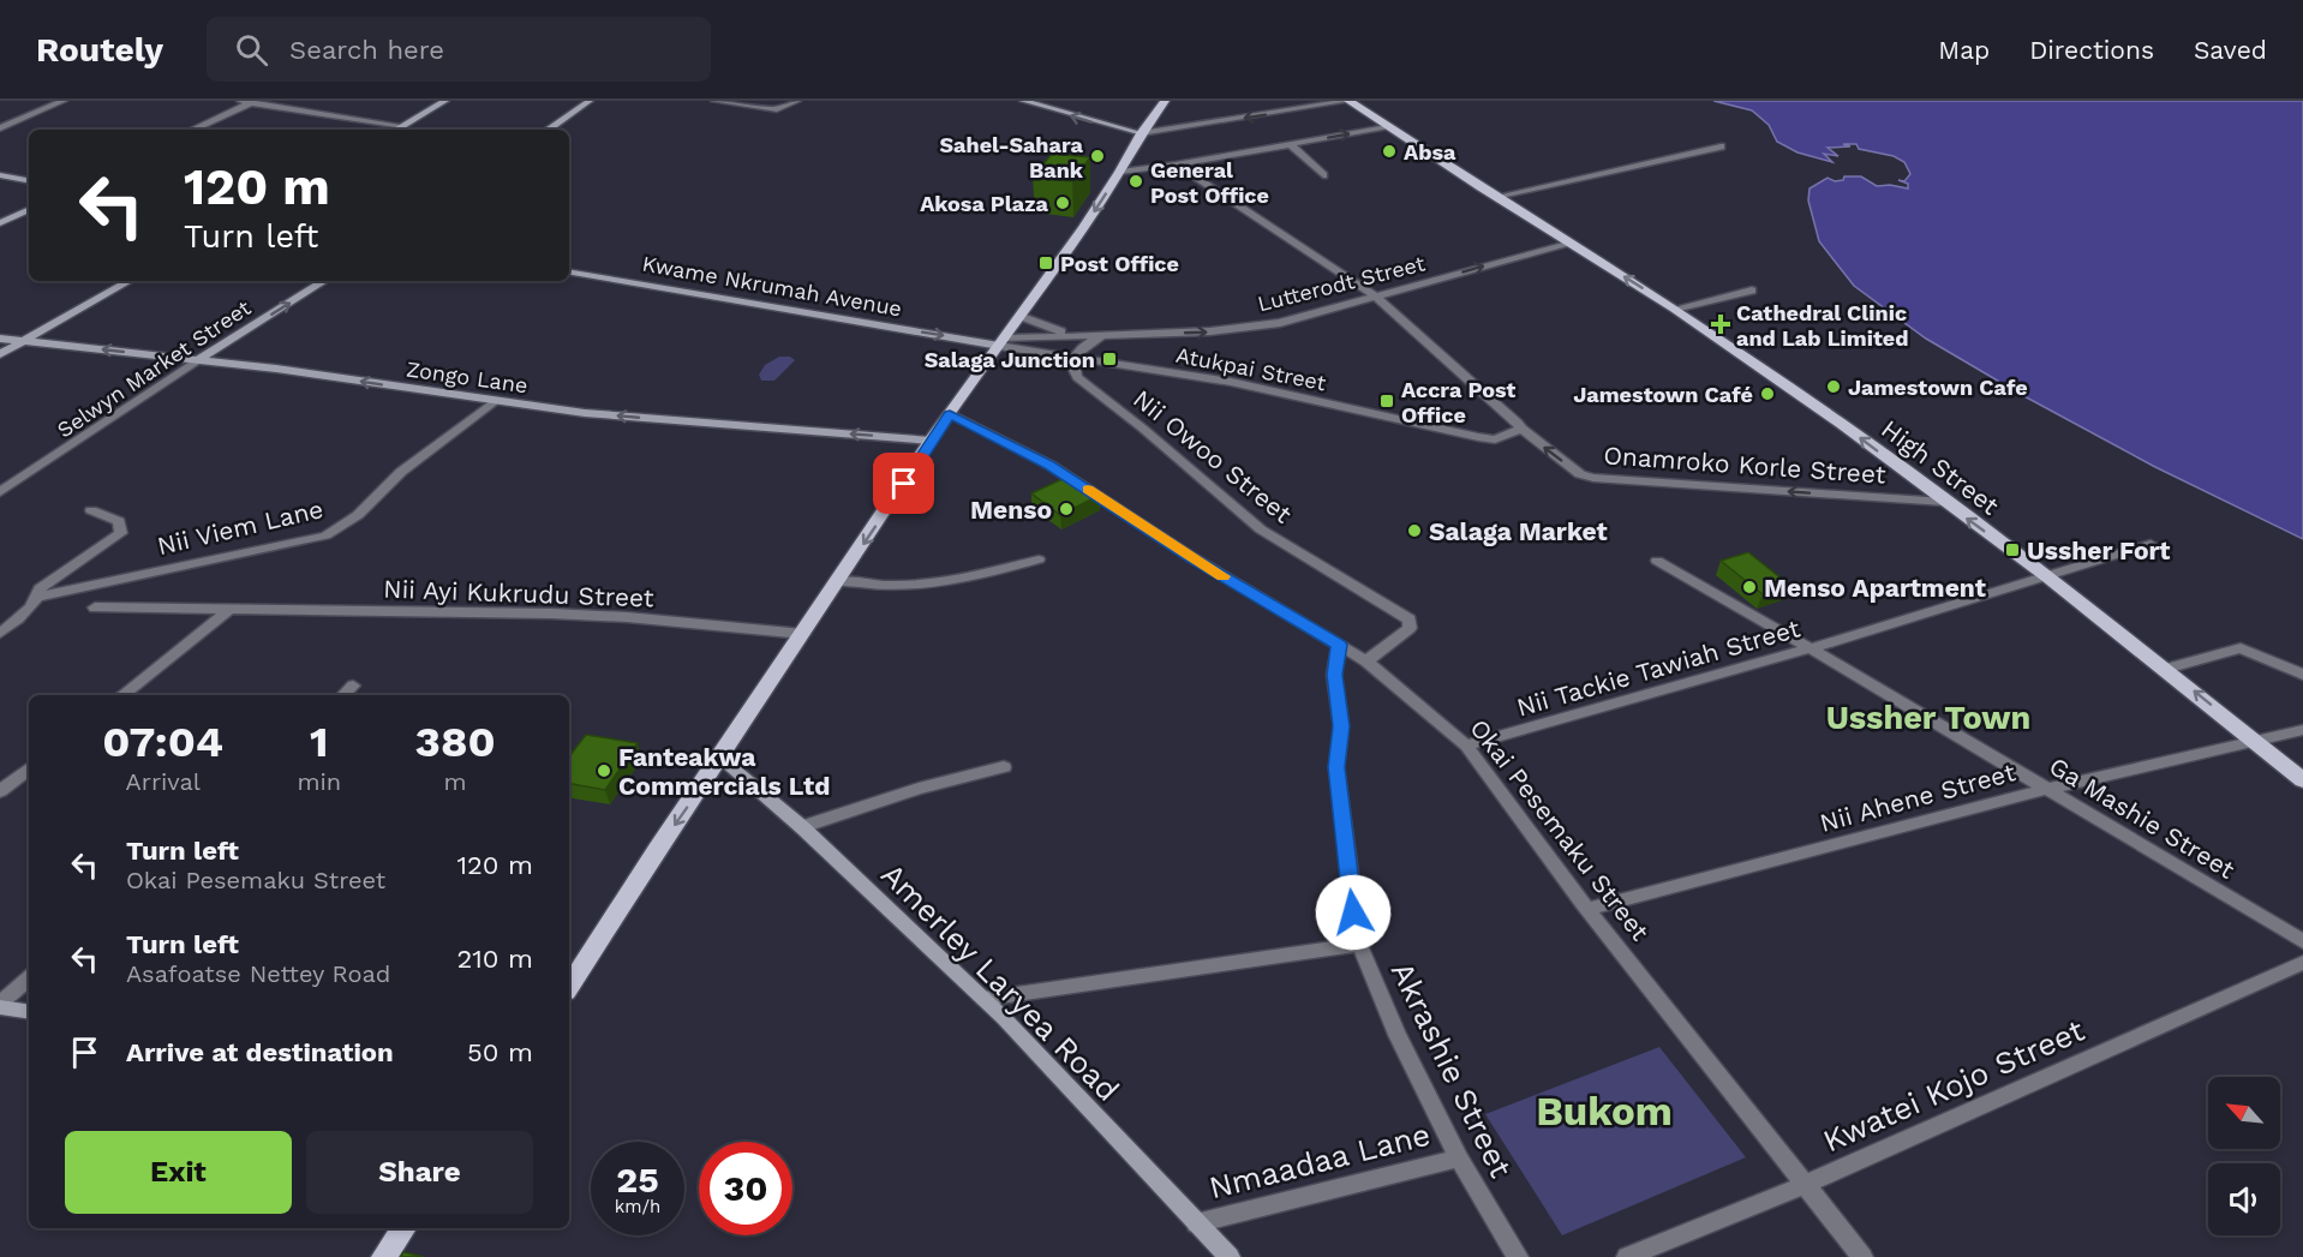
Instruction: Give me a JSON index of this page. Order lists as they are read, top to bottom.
{
  "streets": {
    "main road": [
      "Kwame Nkrumah Avenue",
      "Selwyn Market Street",
      "Atukpai Street",
      "Zongo Lane",
      "High Street",
      "Amerley Laryea Road"
    ],
    "street": [
      "Lutterodt Street",
      "Nii Owoo Street",
      "Onamroko Korle Street",
      "Nii Viem Lane",
      "Nii Ayi Kukrudu Street",
      "Nii Tackie Tawiah Street",
      "Nii Ahene Street",
      "Ga Mashie Street",
      "Okai Pesemaku Street",
      "Akrashie Street",
      "Kwatei Kojo Street",
      "Nmaadaa Lane"
    ]
  },
  "crossings": [
    ["Lutterodt Street", "High Street"],
    ["Kwame Nkrumah Avenue", "Atukpai Street"],
    ["Selwyn Market Street", "Zongo Lane"],
    ["Atukpai Street", "Nii Owoo Street"],
    ["Atukpai Street", "Onamroko Korle Street"],
    ["Zongo Lane", "Nii Viem Lane"],
    ["Nii Owoo Street", "Okai Pesemaku Street"],
    ["Onamroko Korle Street", "High Street"],
    ["High Street", "Nii Tackie Tawiah Street"],
    ["High Street", "Nii Ahene Street"],
    ["Nii Tackie Tawiah Street", "Ga Mashie Street"],
    ["Nii Tackie Tawiah Street", "Okai Pesemaku Street"],
    ["Nii Ahene Street", "Ga Mashie Street"],
    ["Nii Ahene Street", "Okai Pesemaku Street"],
    ["Okai Pesemaku Street", "Akrashie Street"],
    ["Okai Pesemaku Street", "Kwatei Kojo Street"],
    ["Amerley Laryea Road", "Nmaadaa Lane"],
    ["Akrashie Street", "Nmaadaa Lane"]
  ],
  "one_way": [
    "Lutterodt Street",
    "Kwame Nkrumah Avenue",
    "Selwyn Market Street",
    "Zongo Lane",
    "Onamroko Korle Street",
    "High Street"
  ],
  "districts": ["Ussher Town", "Bukom"],
  "places": {
    "other": [
      "Absa",
      "Sahel-Sahara Bank",
      "General Post Office",
      "Akosa Plaza",
      "Jamestown Cafe",
      "Jamestown Café",
      "Menso",
      "Salaga Market",
      "Menso Apartment",
      "Fanteakwa Commercials Ltd"
    ],
    "transit": [
      "Post Office",
      "Salaga Junction",
      "Accra Post Office",
      "Ussher Fort"
    ],
    "health": ["Cathedral Clinic and Lab Limited"]
  },
  "north": "top left",
  "page": {
    "header": "Routely",
    "search": "Search here",
    "nav": ["Map", "Directions", "Saved"],
    "turn": ["120 m", "Turn left"],
    "eta": [
      "07:04",
      "Arrival",
      "1",
      "min",
      "380",
      "m"
    ],
    "list": [
      {
        "name": "Turn left",
        "note": "Okai Pesemaku Street",
        "value": "120 m"
      },
      {
        "name": "Turn left",
        "note": "Asafoatse Nettey Road",
        "value": "210 m"
      },
      {
        "name": "Arrive at destination",
        "value": "50 m"
      }
    ],
    "buttons": ["Exit", "Share"],
    "speed": "25 km/h",
    "limit": "30"
  }
}
